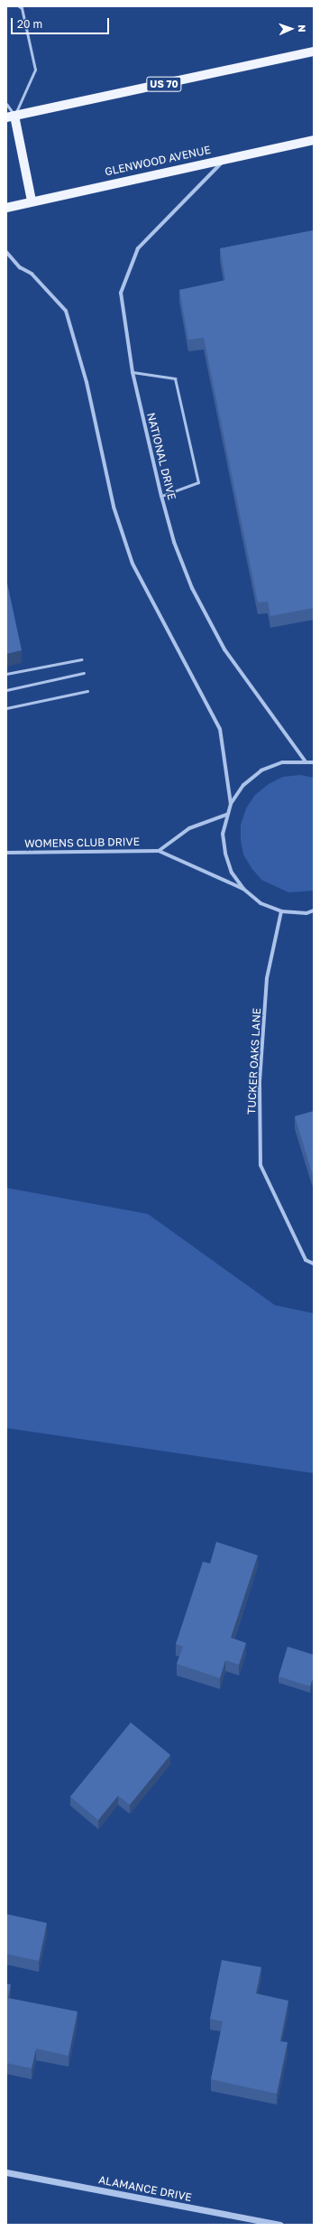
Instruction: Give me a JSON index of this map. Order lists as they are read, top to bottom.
{
  "streets": {
    "main road": ["US 70", "GLENWOOD AVENUE"],
    "street": [
      "NATIONAL DRIVE",
      "WOMENS CLUB DRIVE",
      "TUCKER OAKS LANE",
      "ALAMANCE DRIVE"
    ]
  },
  "crossings": [
    ["GLENWOOD AVENUE", "NATIONAL DRIVE"]
  ],
  "scale_bar": "20 m",
  "north": "right"
}
